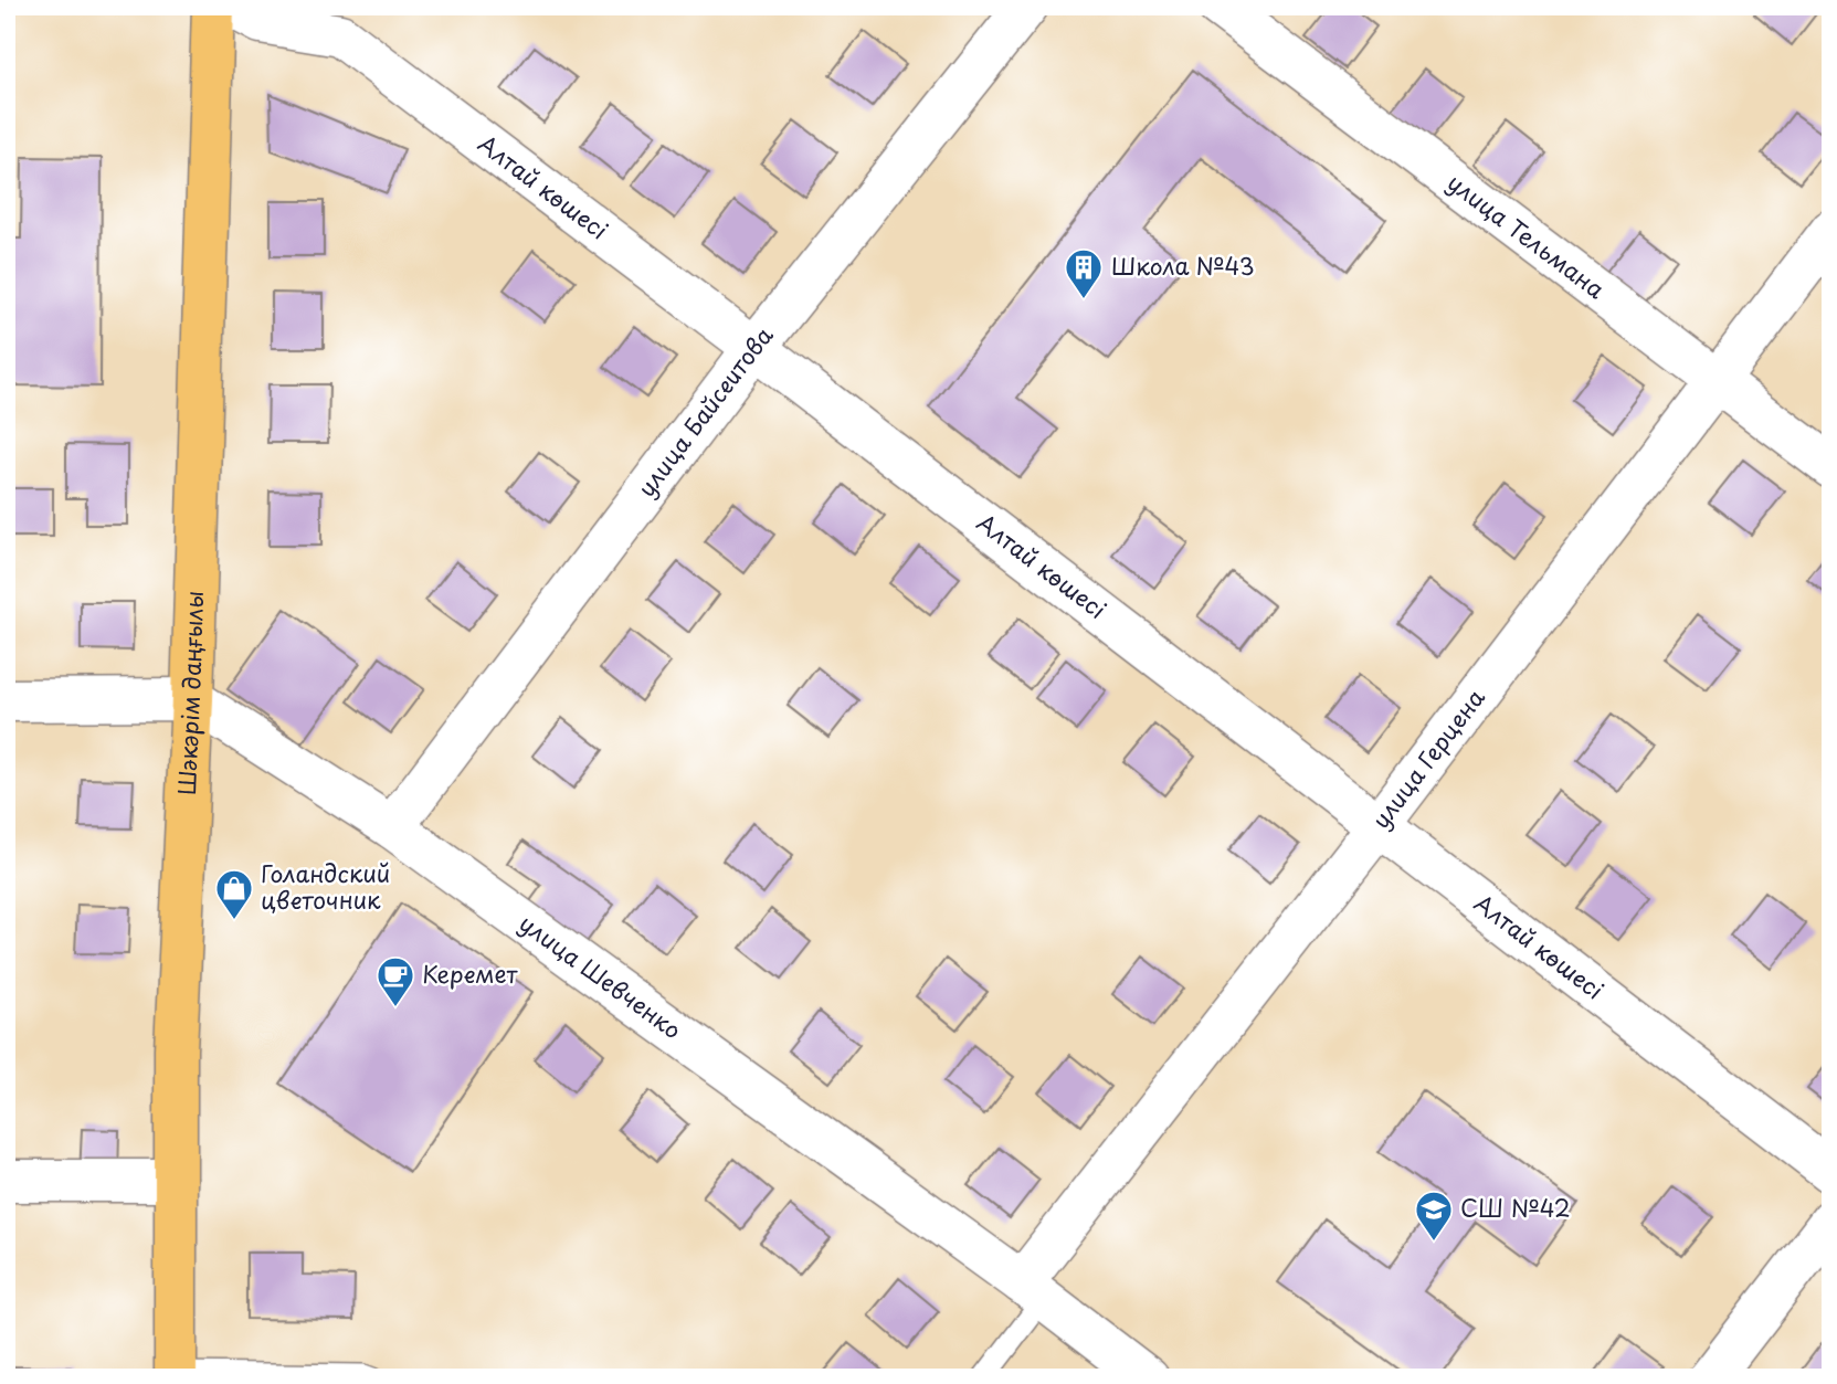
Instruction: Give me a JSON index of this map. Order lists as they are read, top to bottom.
{
  "streets": {
    "main road": ["Шәкәрім даңғылы"],
    "street": [
      "Алтай көшесі",
      "улица Тельмана",
      "улица Байсеитова",
      "улица Герцена",
      "улица Шевченко"
    ]
  },
  "crossings": [
    ["Алтай көшесі", "улица Байсеитова"],
    ["Алтай көшесі", "улица Герцена"],
    ["улица Тельмана", "улица Герцена"],
    ["улица Байсеитова", "улица Шевченко"],
    ["Шәкәрім даңғылы", "улица Шевченко"],
    ["улица Герцена", "улица Шевченко"]
  ],
  "places": {
    "building": ["Школа №43"],
    "shop": ["Голандский цветочник"],
    "cafe": ["Керемет"],
    "school or university": ["СШ №42"]
  }
}
